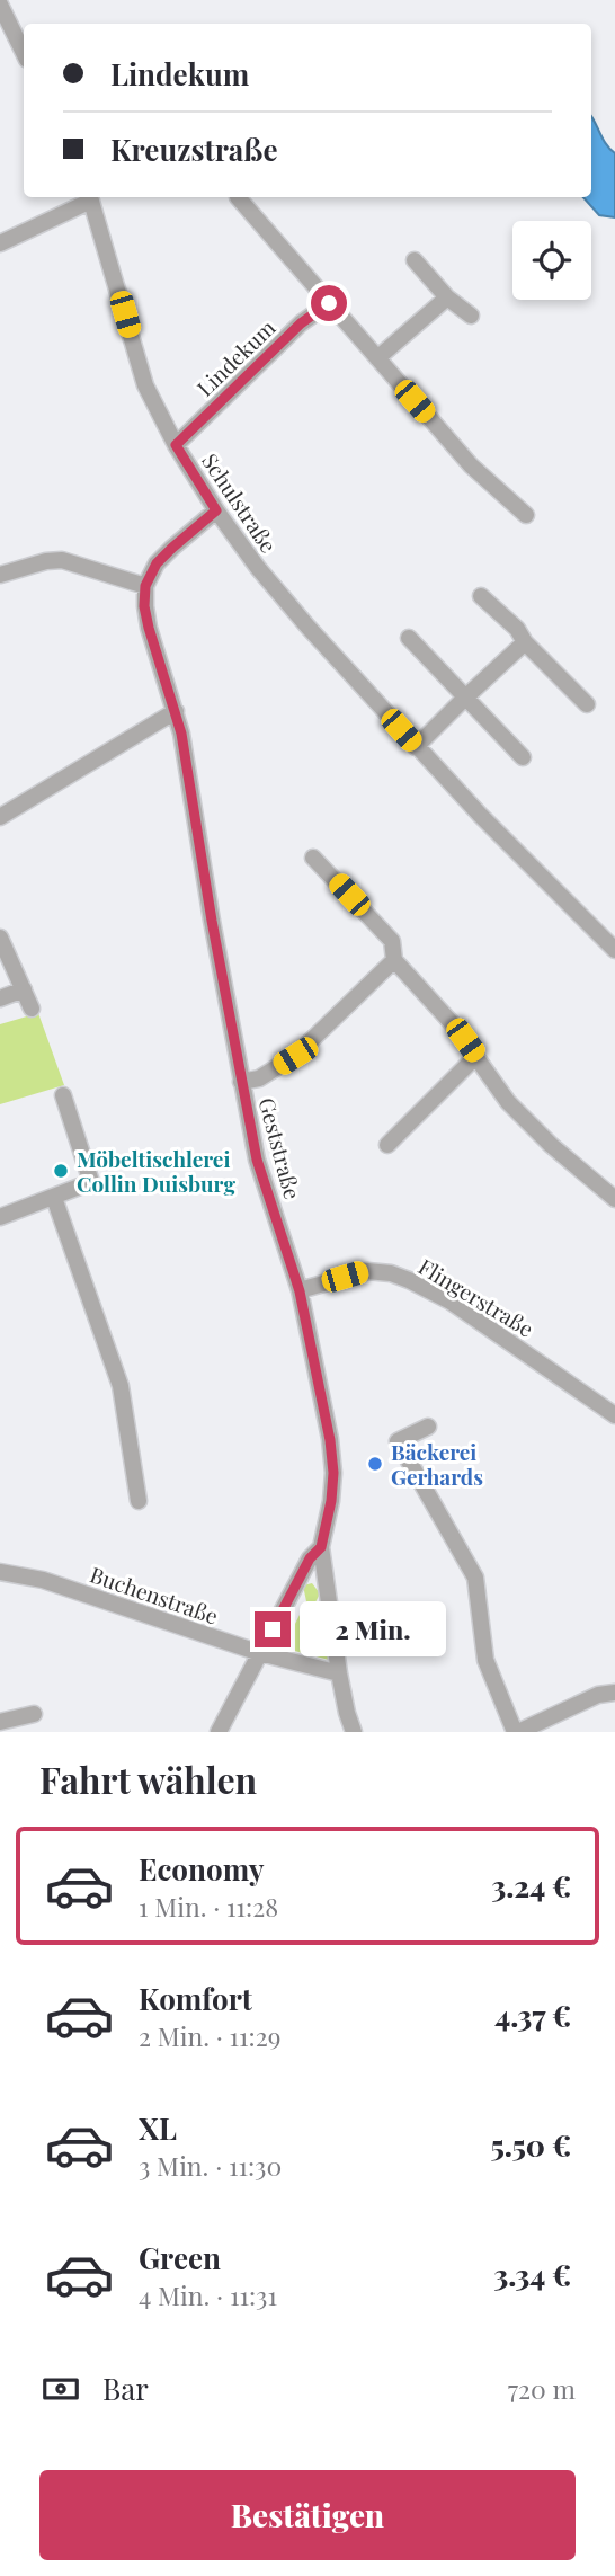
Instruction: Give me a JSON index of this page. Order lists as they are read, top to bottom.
{
  "streets": {
    "street": [
      "Lindekum",
      "Schulstraße",
      "Geststraße",
      "Flingerstraße",
      "Buchenstraße"
    ]
  },
  "crossings": [
    ["Lindekum", "Schulstraße"],
    ["Geststraße", "Flingerstraße"],
    ["Geststraße", "Buchenstraße"]
  ],
  "places": ["Möbeltischlerei Collin Duisburg", "Bäckerei Gerhards"],
  "page": {
    "banner": ["Lindekum", "Kreuzstraße"],
    "bubble": "2 Min.",
    "heading": "Fahrt wählen",
    "list": [
      {
        "name": "Economy",
        "note": "1 Min. · 11:28",
        "value": "3.24 €"
      },
      {
        "name": "Komfort",
        "note": "2 Min. · 11:29",
        "value": "4.37 €"
      },
      {
        "name": "XL",
        "note": "3 Min. · 11:30",
        "value": "5.50 €"
      },
      {
        "name": "Green",
        "note": "4 Min. · 11:31",
        "value": "3.34 €"
      }
    ],
    "pay": ["Bar", "720 m"],
    "buttons": "Bestätigen"
  }
}
